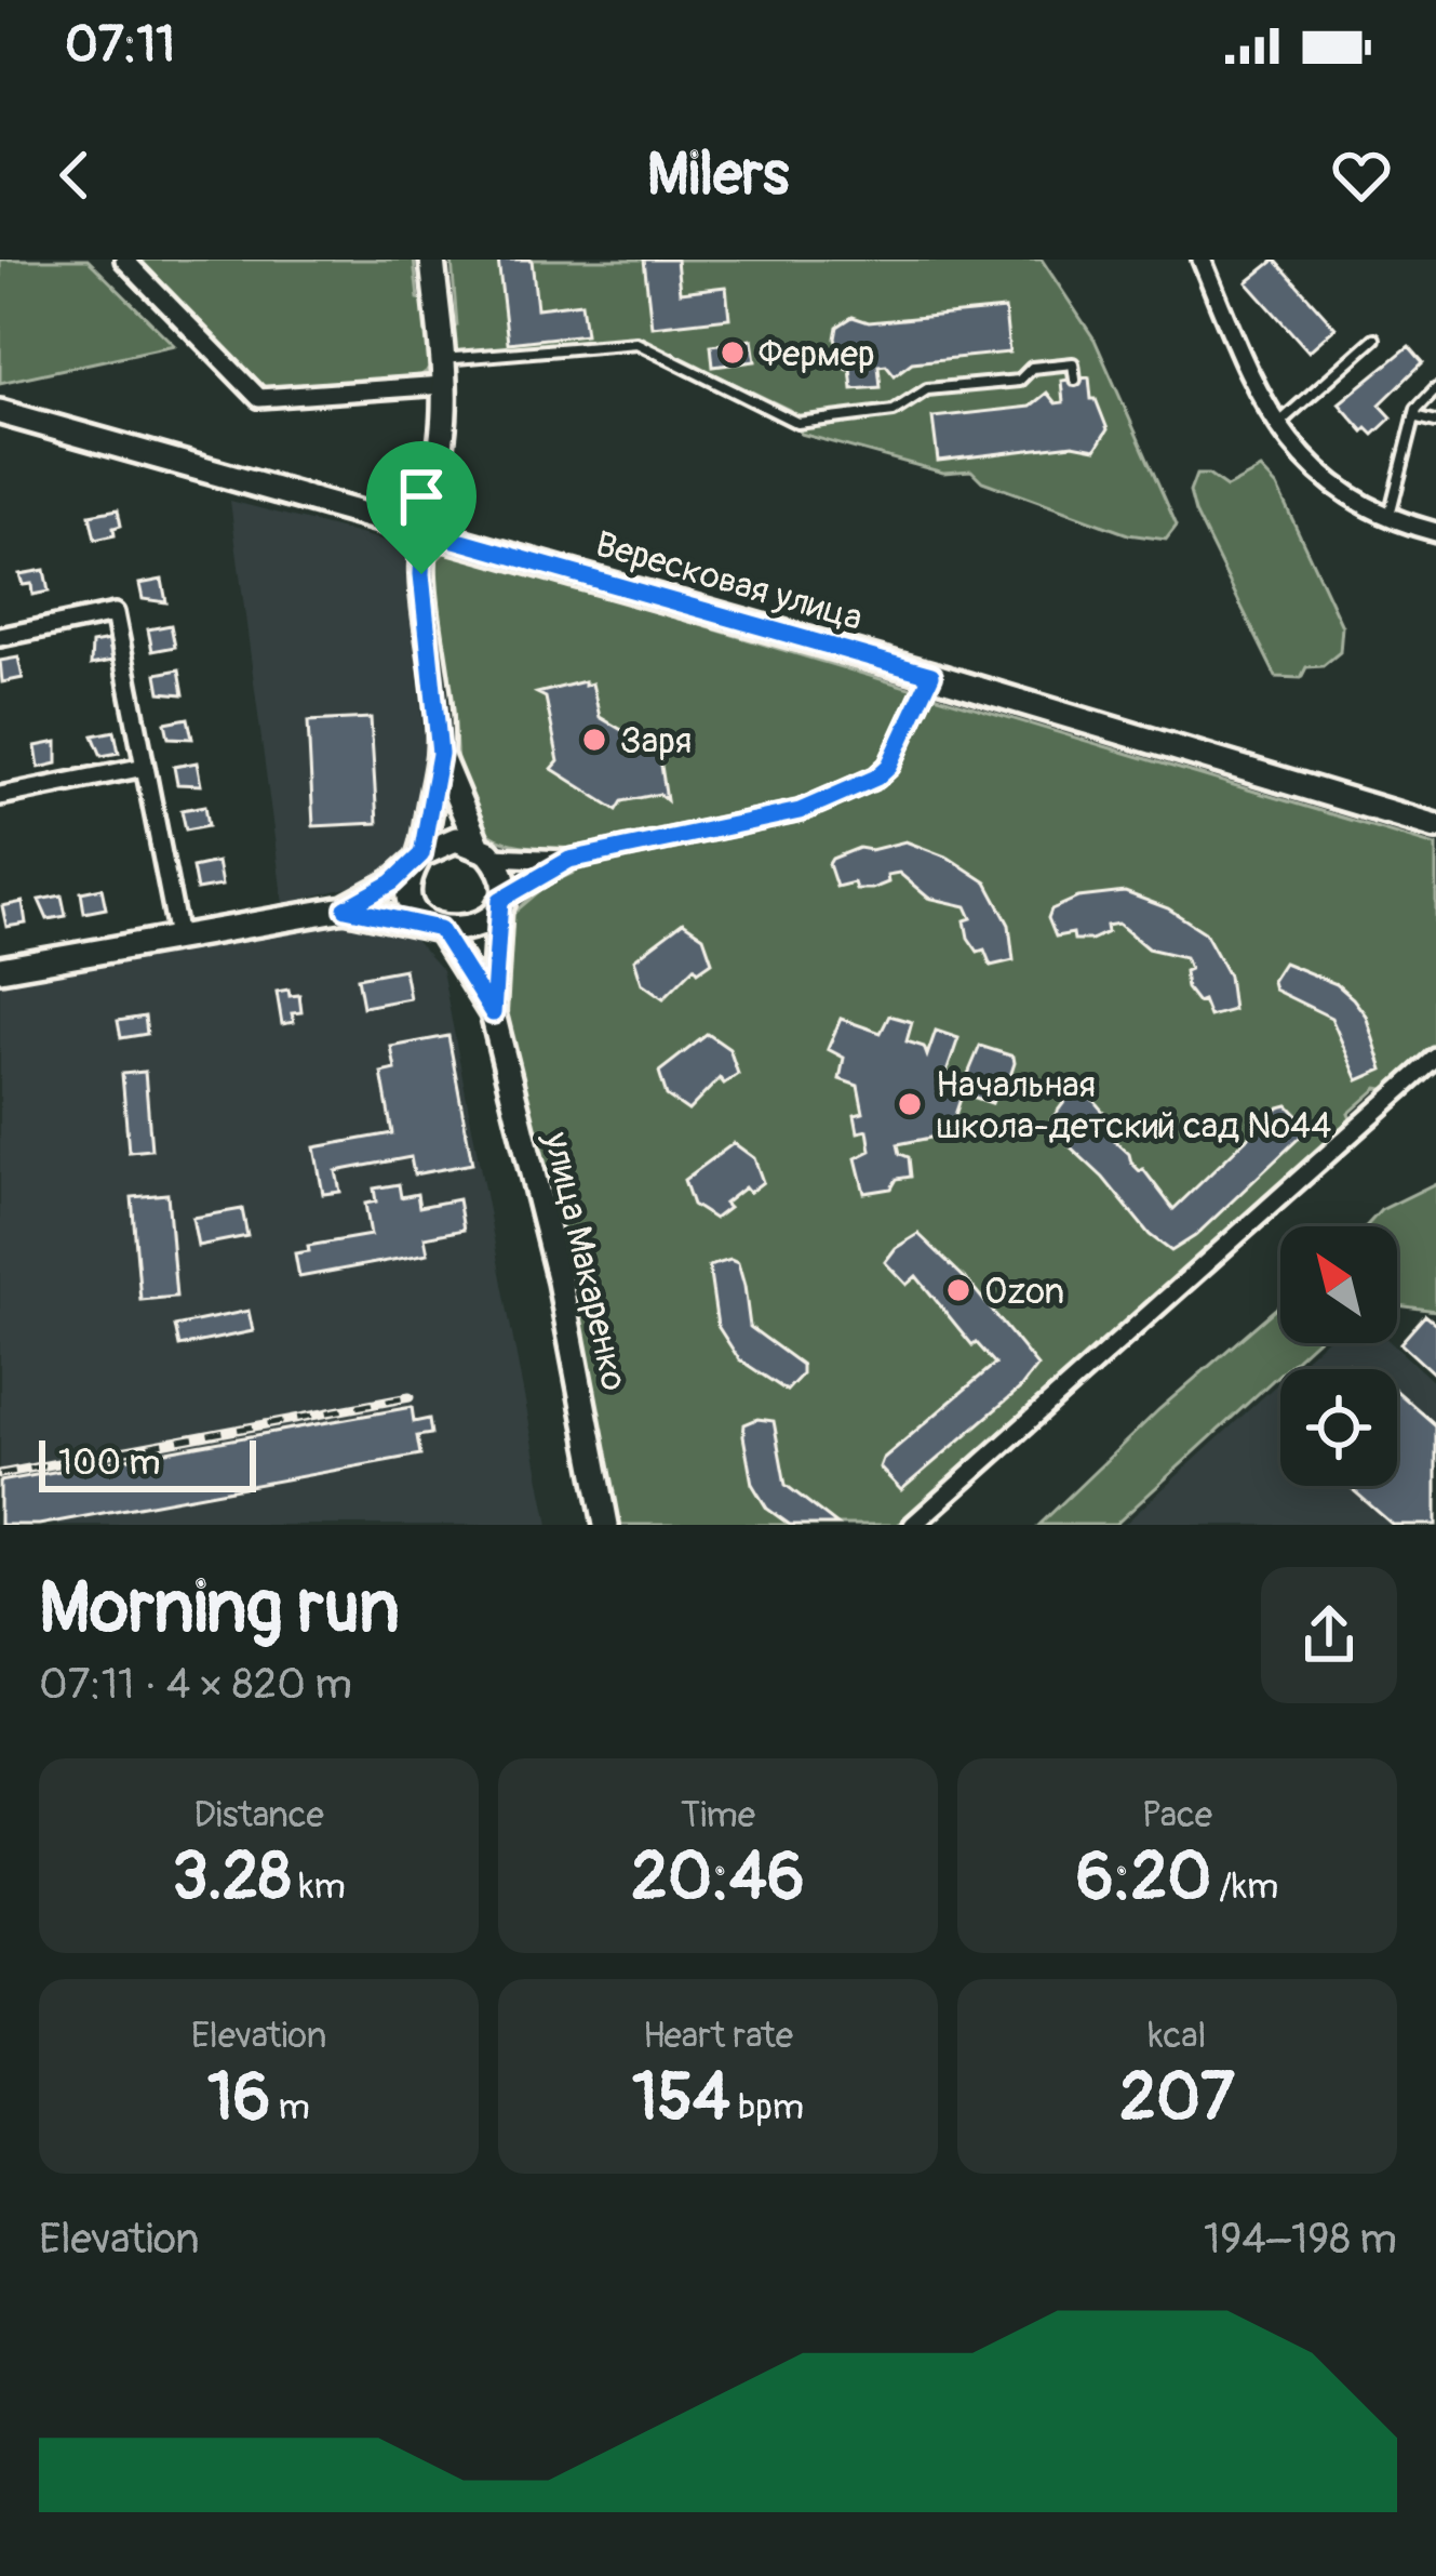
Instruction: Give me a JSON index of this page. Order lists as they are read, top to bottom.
{
  "streets": {
    "street": ["Вересковая улица", "улица Макаренко"]
  },
  "places": [
    "Фермер",
    "Заря",
    "Начальная школа-детский сад №44",
    "Ozon"
  ],
  "scale_bar": "100 m",
  "north": "top left",
  "page": {
    "status": "07:11",
    "header": "Milers",
    "scale": "100 m",
    "heading": ["Morning run", "07:11 · 4 × 820 m"],
    "stats": [
      ["Distance", "3.28 km"],
      ["Time", "20:46"],
      ["Pace", "6:20 /km"],
      ["Elevation", "16 m"],
      ["Heart rate", "154 bpm"],
      ["kcal", "207"]
    ],
    "chart": ["Elevation", "194–198 m"]
  }
}
